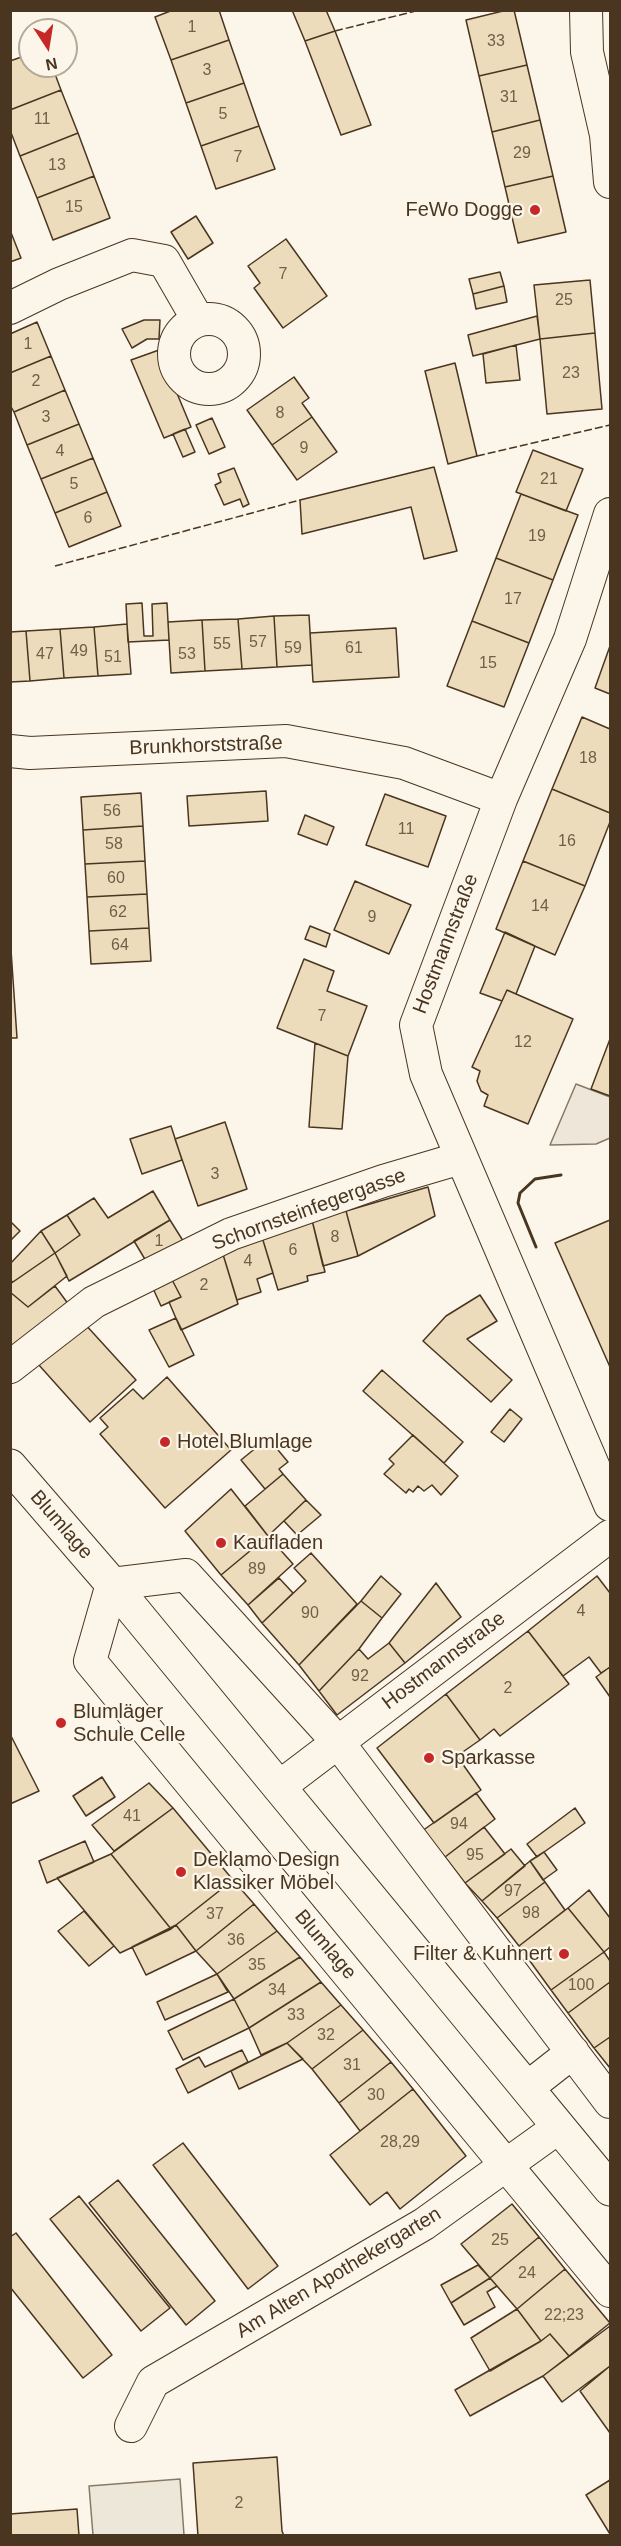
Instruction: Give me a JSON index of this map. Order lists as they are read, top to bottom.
{
  "streets": {
    "main road": ["Blumlage"],
    "street": [
      "Brunkhorststraße",
      "Hostmannstraße",
      "Schornsteinfegergasse",
      "Am Alten Apothekergarten"
    ]
  },
  "crossings": [
    ["Brunkhorststraße", "Hostmannstraße"],
    ["Hostmannstraße", "Schornsteinfegergasse"],
    ["Hostmannstraße", "Blumlage"],
    ["Blumlage", "Am Alten Apothekergarten"]
  ],
  "places": [
    "FeWo Dogge",
    "Hotel Blumlage",
    "Kaufladen",
    "Blumläger Schule Celle",
    "Sparkasse",
    "Deklamo Design Klassiker Möbel",
    "Filter & Kuhnert"
  ],
  "house_numbers": [
    "1",
    "33",
    "3",
    "31",
    "5",
    "11",
    "29",
    "7",
    "13",
    "15",
    "7",
    "25",
    "1",
    "23",
    "2",
    "8",
    "3",
    "9",
    "4",
    "21",
    "5",
    "6",
    "19",
    "17",
    "57",
    "55",
    "59",
    "61",
    "49",
    "47",
    "53",
    "51",
    "15",
    "18",
    "56",
    "11",
    "16",
    "58",
    "60",
    "14",
    "62",
    "9",
    "64",
    "7",
    "12",
    "3",
    "8",
    "1",
    "6",
    "4",
    "2",
    "89",
    "4",
    "90",
    "92",
    "2",
    "41",
    "94",
    "95",
    "97",
    "98",
    "37",
    "36",
    "35",
    "100",
    "34",
    "33",
    "32",
    "31",
    "30",
    "28,29",
    "25",
    "24",
    "22;23",
    "2"
  ],
  "north": "bottom"
}
